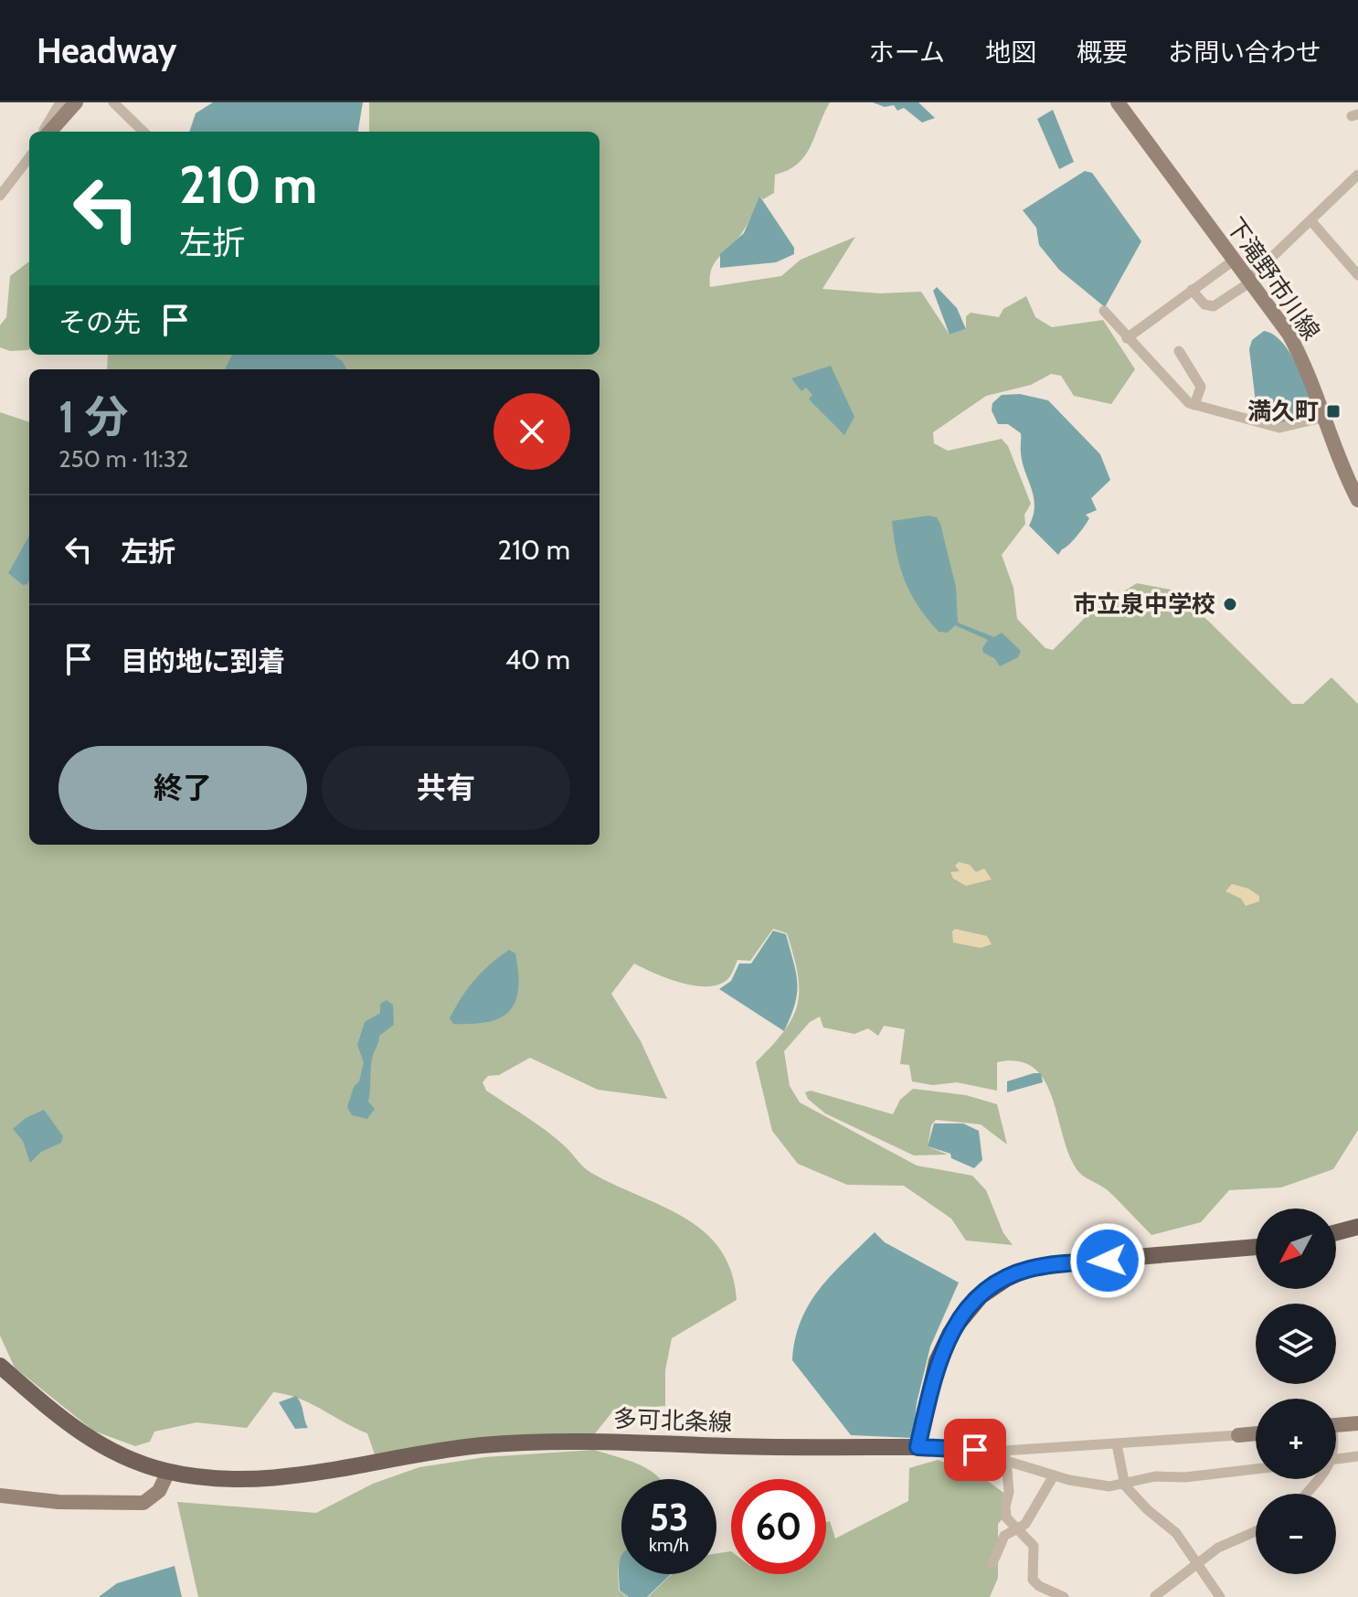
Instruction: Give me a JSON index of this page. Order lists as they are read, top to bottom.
{
  "streets": {
    "main road": ["下滝野市川線", "多可北条線"]
  },
  "places": {
    "transit": ["満久町"],
    "other": ["市立泉中学校"]
  },
  "north": "bottom left",
  "page": {
    "header": "Headway",
    "nav": [
      "ホーム",
      "地図",
      "概要",
      "お問い合わせ"
    ],
    "turn": ["210 m", "左折"],
    "then": "その先",
    "heading": ["1 分", "250 m · 11:32"],
    "list": [
      {
        "name": "左折",
        "value": "210 m"
      },
      {
        "name": "目的地に到着",
        "value": "40 m"
      }
    ],
    "buttons": ["終了", "共有"],
    "map_buttons": ["+", "−"],
    "speed": "53 km/h",
    "limit": "60"
  }
}
